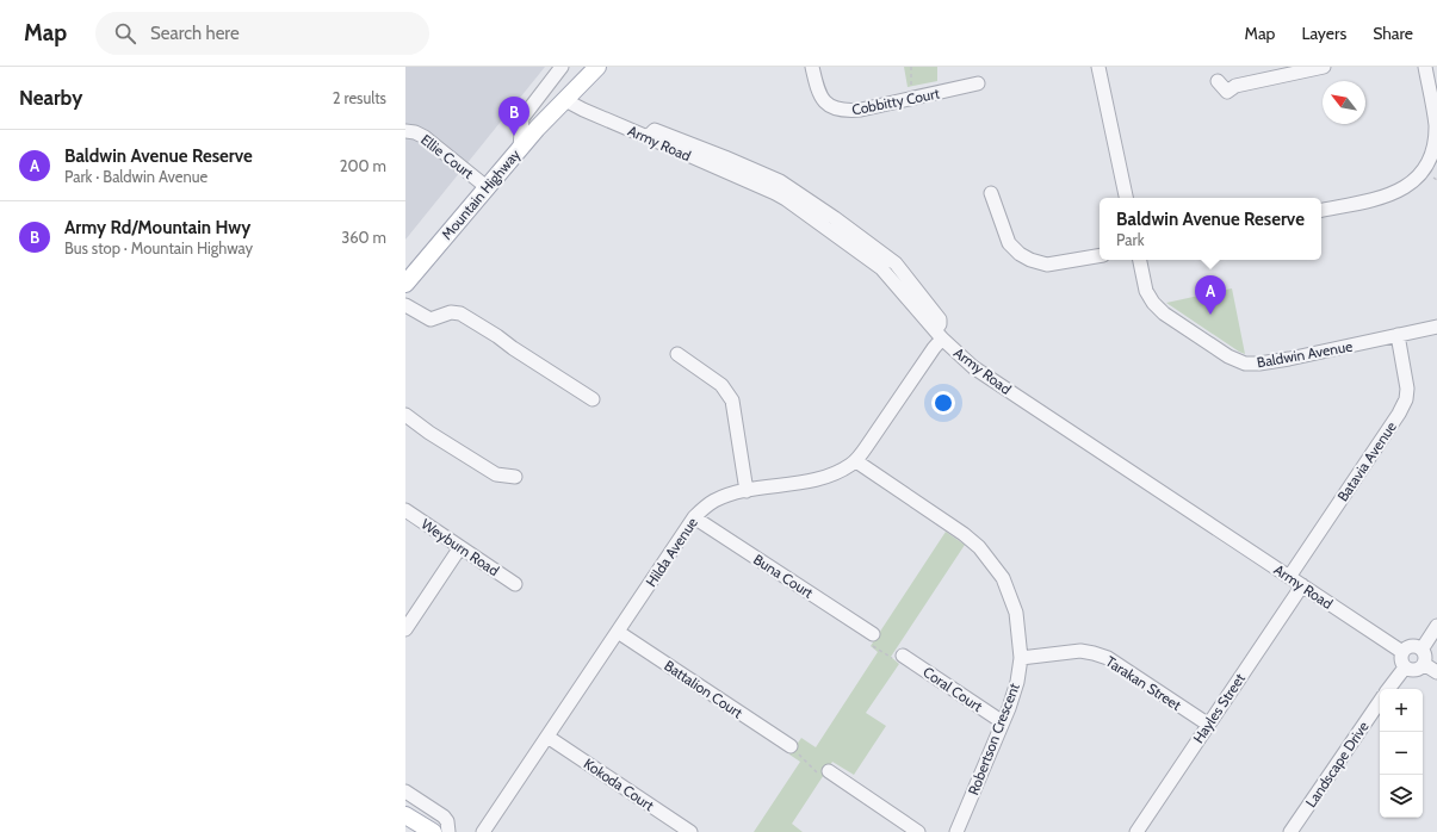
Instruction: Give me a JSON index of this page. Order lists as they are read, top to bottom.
{
  "streets": {
    "main road": ["Mountain Highway"],
    "street": [
      "Cobbitty Court",
      "Army Road",
      "Ellie Court",
      "Baldwin Avenue",
      "Batavia Avenue",
      "Weyburn Road",
      "Hilda Avenue",
      "Buna Court",
      "Tarakan Street",
      "Battalion Court",
      "Coral Court",
      "Hayles Street",
      "Robertson Crescent",
      "Landscape Drive",
      "Kokoda Court"
    ]
  },
  "crossings": [
    ["Army Road", "Mountain Highway"],
    ["Army Road", "Batavia Avenue"],
    ["Army Road", "Hilda Avenue"],
    ["Army Road", "Hayles Street"],
    ["Ellie Court", "Mountain Highway"],
    ["Baldwin Avenue", "Batavia Avenue"],
    ["Hilda Avenue", "Buna Court"],
    ["Hilda Avenue", "Battalion Court"],
    ["Hilda Avenue", "Robertson Crescent"],
    ["Hilda Avenue", "Kokoda Court"],
    ["Tarakan Street", "Hayles Street"],
    ["Tarakan Street", "Robertson Crescent"],
    ["Coral Court", "Robertson Crescent"]
  ],
  "north": "top left",
  "page": {
    "header": "Map",
    "search": "Search here",
    "nav": ["Map", "Layers", "Share"],
    "heading": ["Nearby", "2 results"],
    "pins": ["B", "A"],
    "list": [
      {
        "mark": "A",
        "name": "Baldwin Avenue Reserve",
        "note": "Park · Baldwin Avenue",
        "value": "200 m"
      },
      {
        "mark": "B",
        "name": "Army Rd/Mountain Hwy",
        "note": "Bus stop · Mountain Highway",
        "value": "360 m"
      }
    ],
    "popup": ["Baldwin Avenue Reserve", "Park"],
    "map_buttons": ["+", "−"]
  }
}
